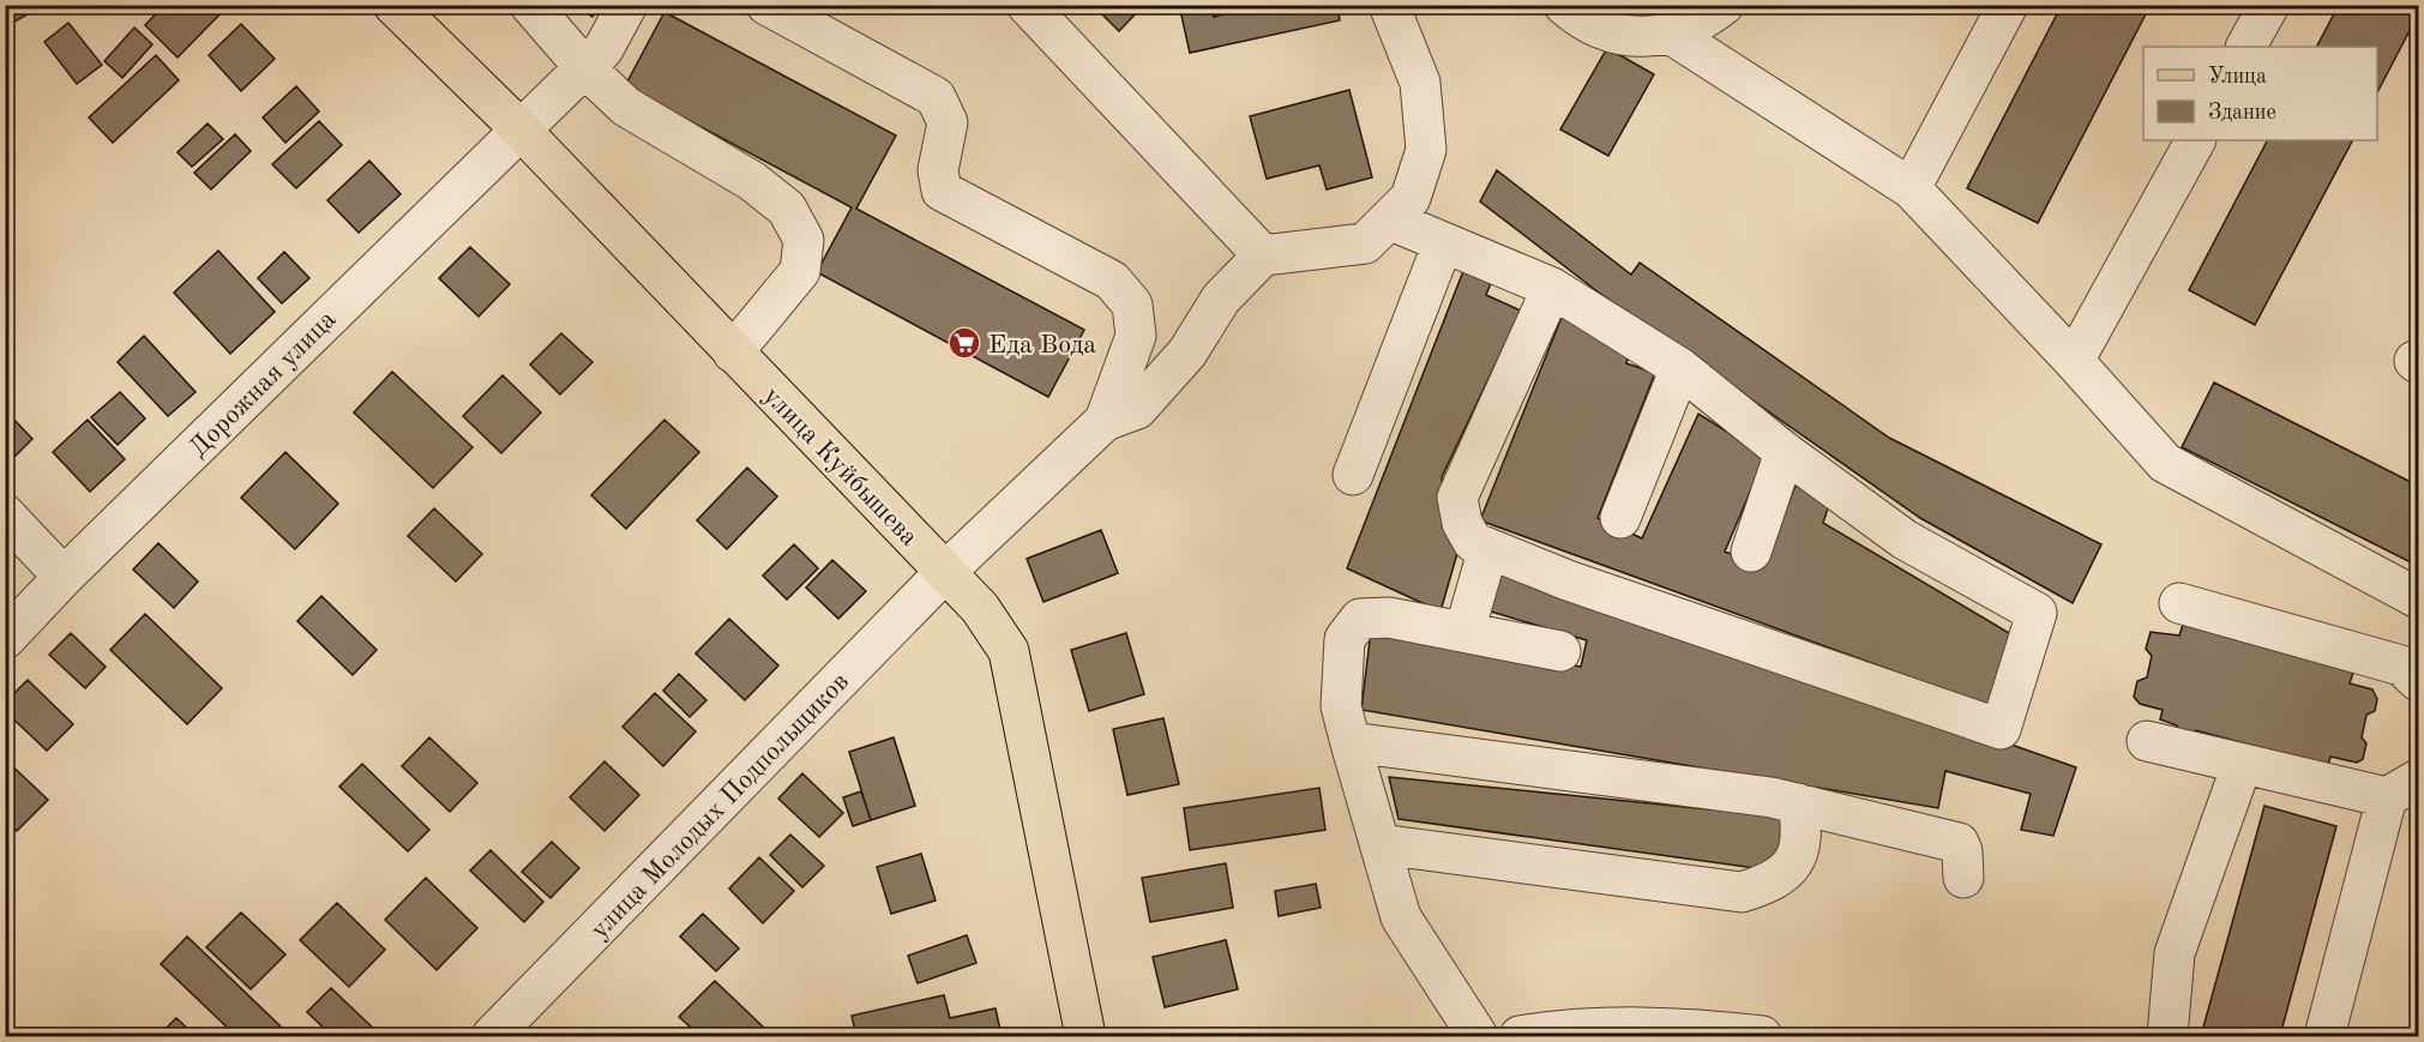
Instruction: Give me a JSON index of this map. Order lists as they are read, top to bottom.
{
  "streets": {
    "main road": ["улица Куйбышева"],
    "street": ["Дорожная улица", "улица Молодых Подпольщиков"]
  },
  "crossings": [
    ["Дорожная улица", "улица Куйбышева"],
    ["улица Куйбышева", "улица Молодых Подпольщиков"]
  ],
  "places": {
    "supermarket": ["Еда Вода"]
  },
  "legend": ["Улица", "Здание"]
}
